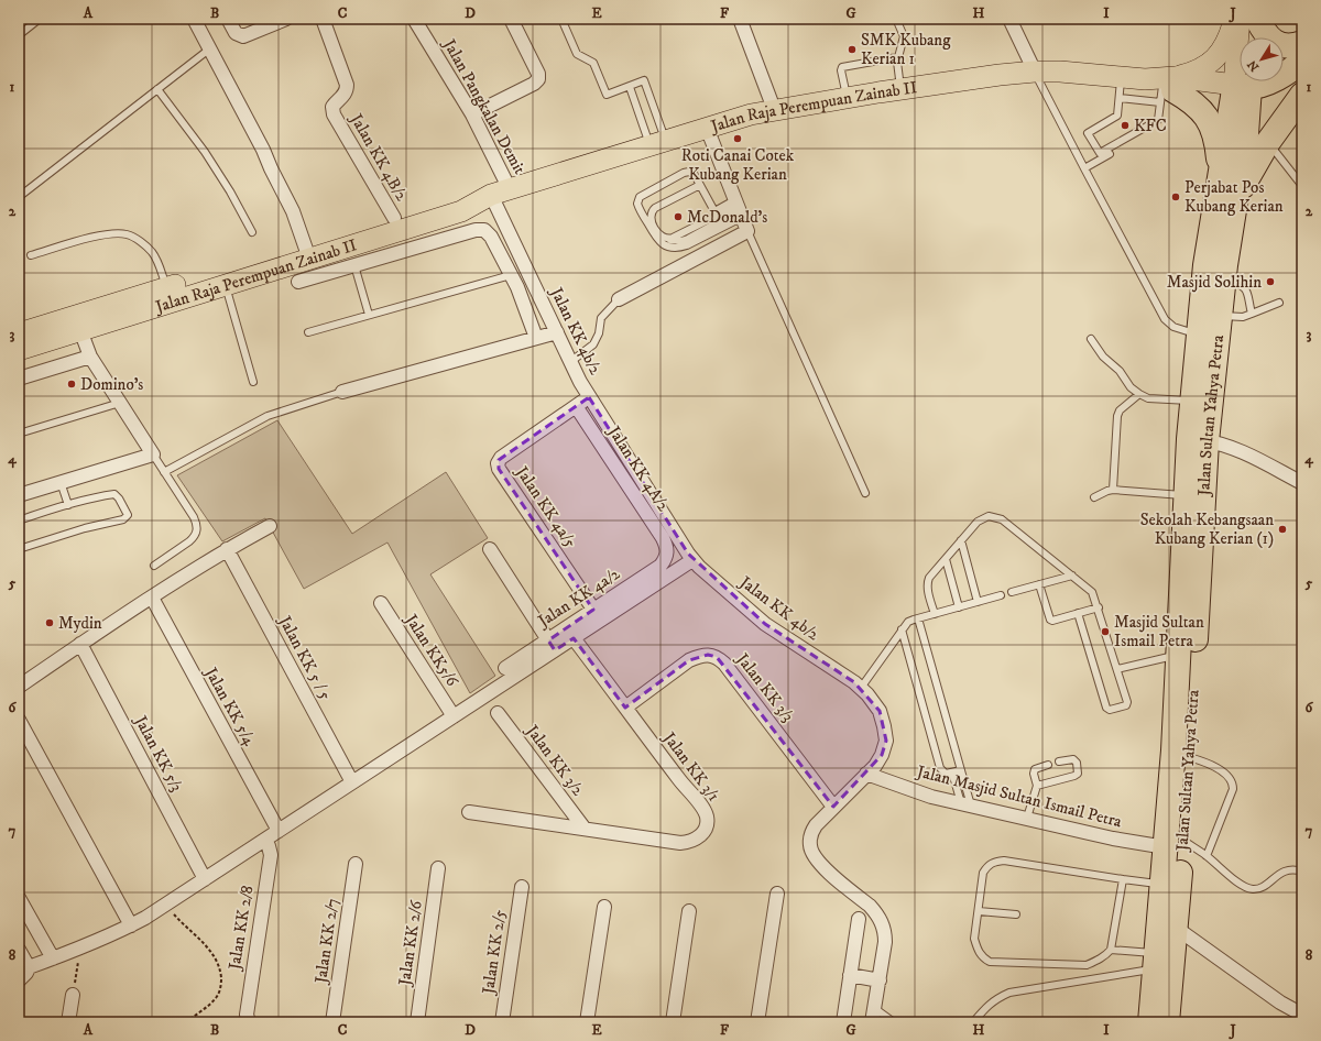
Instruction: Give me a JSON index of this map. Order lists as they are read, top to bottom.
{
  "streets": {
    "highway": ["Jalan Sultan Yahya Petra"],
    "main road": ["Jalan Raja Perempuan Zainab II"],
    "street": [
      "Jalan Pangkalan Demit",
      "Jalan KK 4B/2",
      "Jalan KK 4b/2",
      "Jalan KK 4A/2",
      "Jalan KK 4a/5",
      "Jalan KK 4a/2",
      "Jalan KK5/6",
      "Jalan KK 5 / 5",
      "Jalan KK 3/3",
      "Jalan KK 5/4",
      "Jalan KK 5/3",
      "Jalan KK 3/2",
      "Jalan KK 3/1",
      "Jalan Masjid Sultan Ismail Petra",
      "Jalan KK 2/8",
      "Jalan KK 2/7",
      "Jalan KK 2/6",
      "Jalan KK 2/5"
    ]
  },
  "crossings": [
    ["Jalan Pangkalan Demit", "Jalan Raja Perempuan Zainab II"],
    ["Jalan Pangkalan Demit", "Jalan KK 4b/2"],
    ["Jalan Raja Perempuan Zainab II", "Jalan KK 4B/2"],
    ["Jalan Raja Perempuan Zainab II", "Jalan KK 4b/2"],
    ["Jalan Raja Perempuan Zainab II", "Jalan Sultan Yahya Petra"],
    ["Jalan KK 4b/2", "Jalan KK 4a/5"],
    ["Jalan KK 4b/2", "Jalan KK 3/3"],
    ["Jalan KK 4b/2", "Jalan Masjid Sultan Ismail Petra"],
    ["Jalan Sultan Yahya Petra", "Jalan Masjid Sultan Ismail Petra"],
    ["Jalan KK 4A/2", "Jalan KK 4a/5"],
    ["Jalan KK 4A/2", "Jalan KK 4a/2"],
    ["Jalan KK 4a/5", "Jalan KK 4a/2"],
    ["Jalan KK 3/3", "Jalan KK 3/1"],
    ["Jalan KK 3/2", "Jalan KK 3/1"]
  ],
  "places": [
    "SMK Kubang Kerian 1",
    "KFC",
    "Roti Canai Cotek Kubang Kerian",
    "Perjabat Pos Kubang Kerian",
    "McDonald's",
    "Masjid Solihin",
    "Domino's",
    "Sekolah Kebangsaan Kubang Kerian (1)",
    "Mydin",
    "Masjid Sultan Ismail Petra"
  ],
  "north": "bottom left",
  "grid": {
    "columns": [
      "A",
      "B",
      "C",
      "D",
      "E",
      "F",
      "G",
      "H",
      "I",
      "J"
    ],
    "rows": [
      "1",
      "2",
      "3",
      "4",
      "5",
      "6",
      "7",
      "8"
    ]
  }
}
